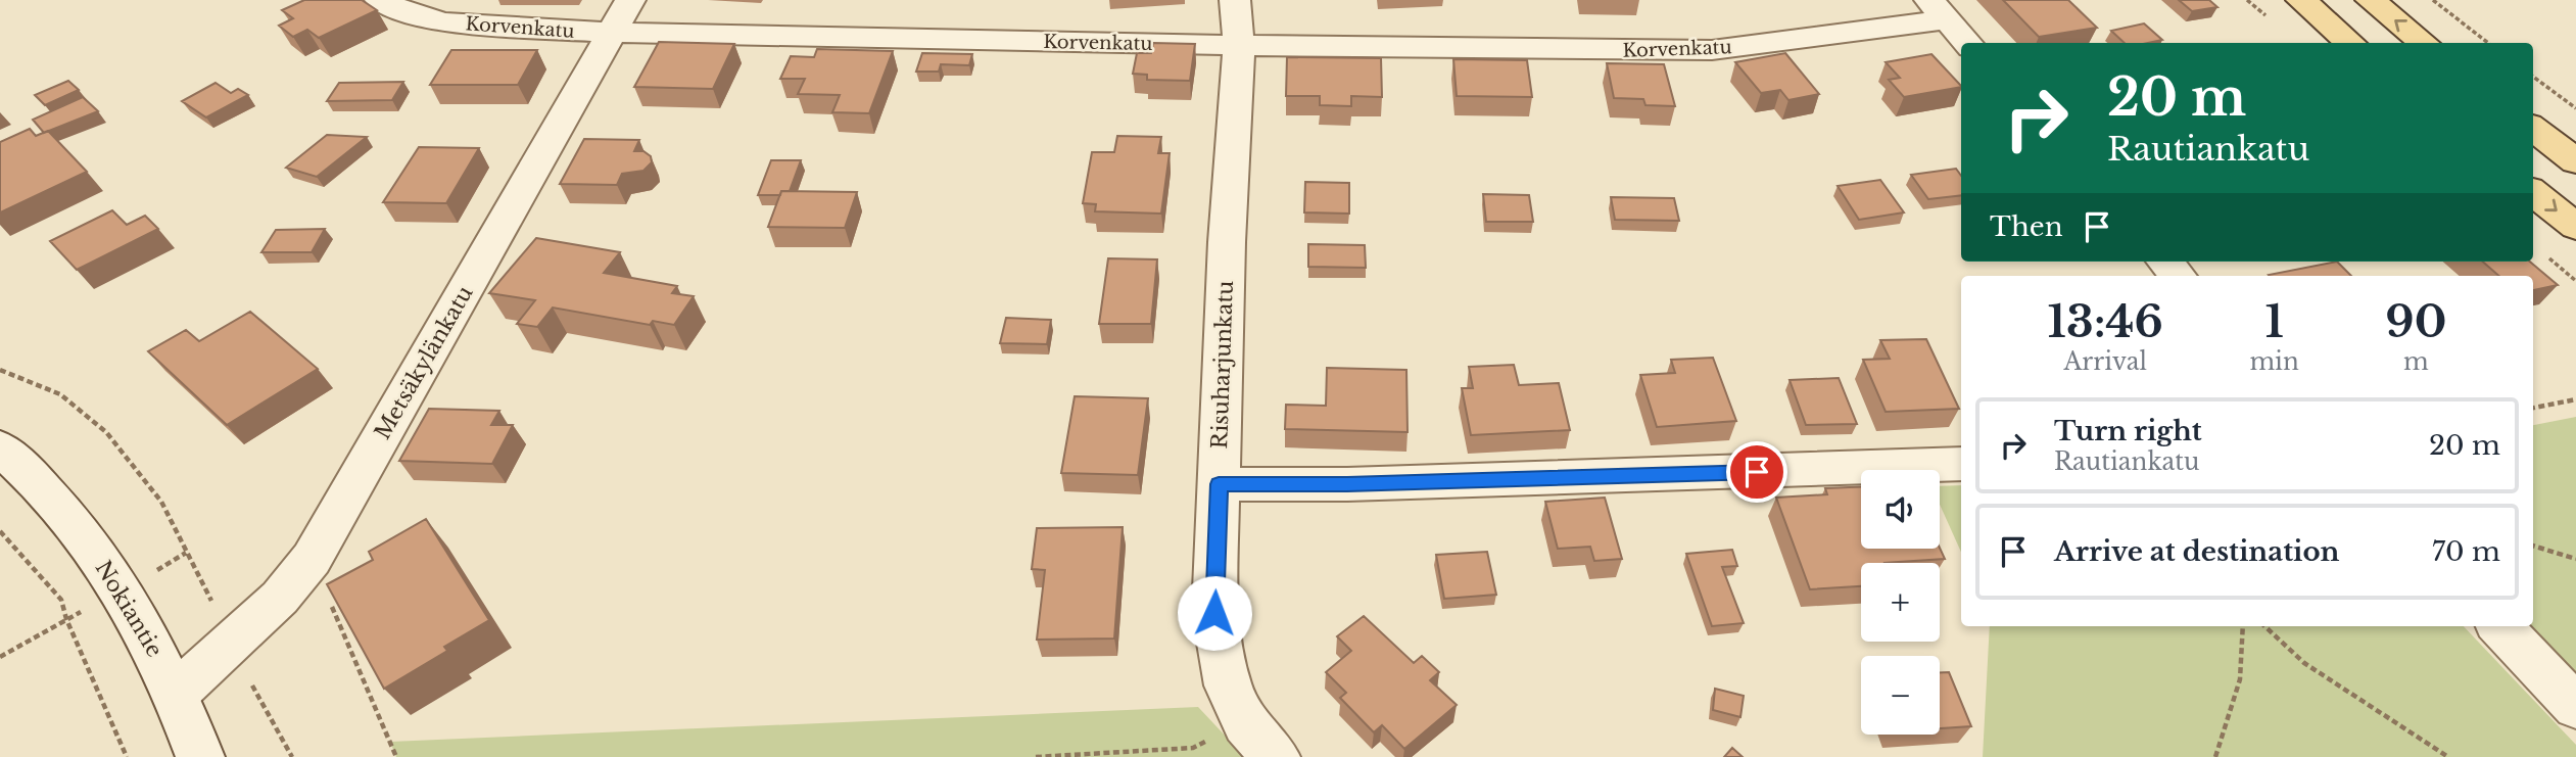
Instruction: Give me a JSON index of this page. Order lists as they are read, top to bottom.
{
  "streets": {
    "street": [
      "Korvenkatu",
      "Metsäkylänkatu",
      "Risuharjunkatu",
      "Nokiantie"
    ]
  },
  "crossings": [
    ["Korvenkatu", "Metsäkylänkatu"],
    ["Korvenkatu", "Risuharjunkatu"],
    ["Metsäkylänkatu", "Nokiantie"]
  ],
  "page": {
    "turn": ["20 m", "Rautiankatu"],
    "then": "Then",
    "eta": [
      "13:46",
      "Arrival",
      "1",
      "min",
      "90",
      "m"
    ],
    "list": [
      {
        "name": "Turn right",
        "note": "Rautiankatu",
        "value": "20 m"
      },
      {
        "name": "Arrive at destination",
        "value": "70 m"
      }
    ],
    "map_buttons": ["+", "−"]
  }
}
